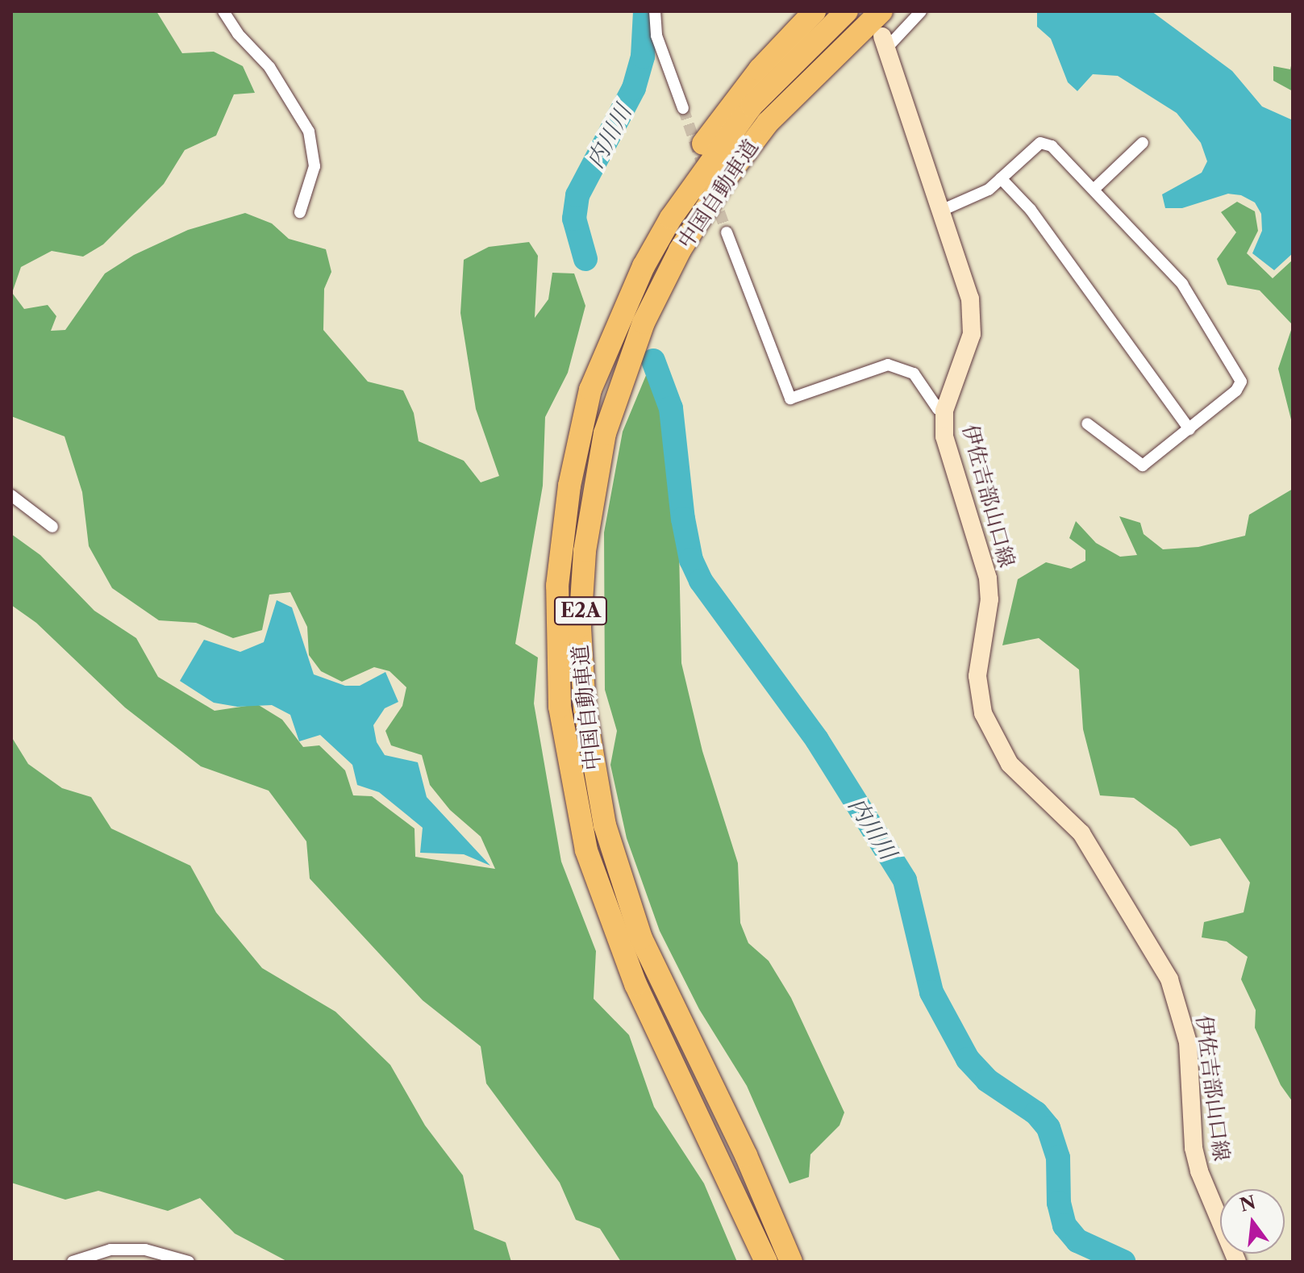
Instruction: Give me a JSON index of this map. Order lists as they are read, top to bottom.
{
  "streets": {
    "highway": ["中国自動車道", "E2A"],
    "main road": ["伊佐吉部山口線"]
  },
  "water": ["内川川"],
  "north": "top"
}
